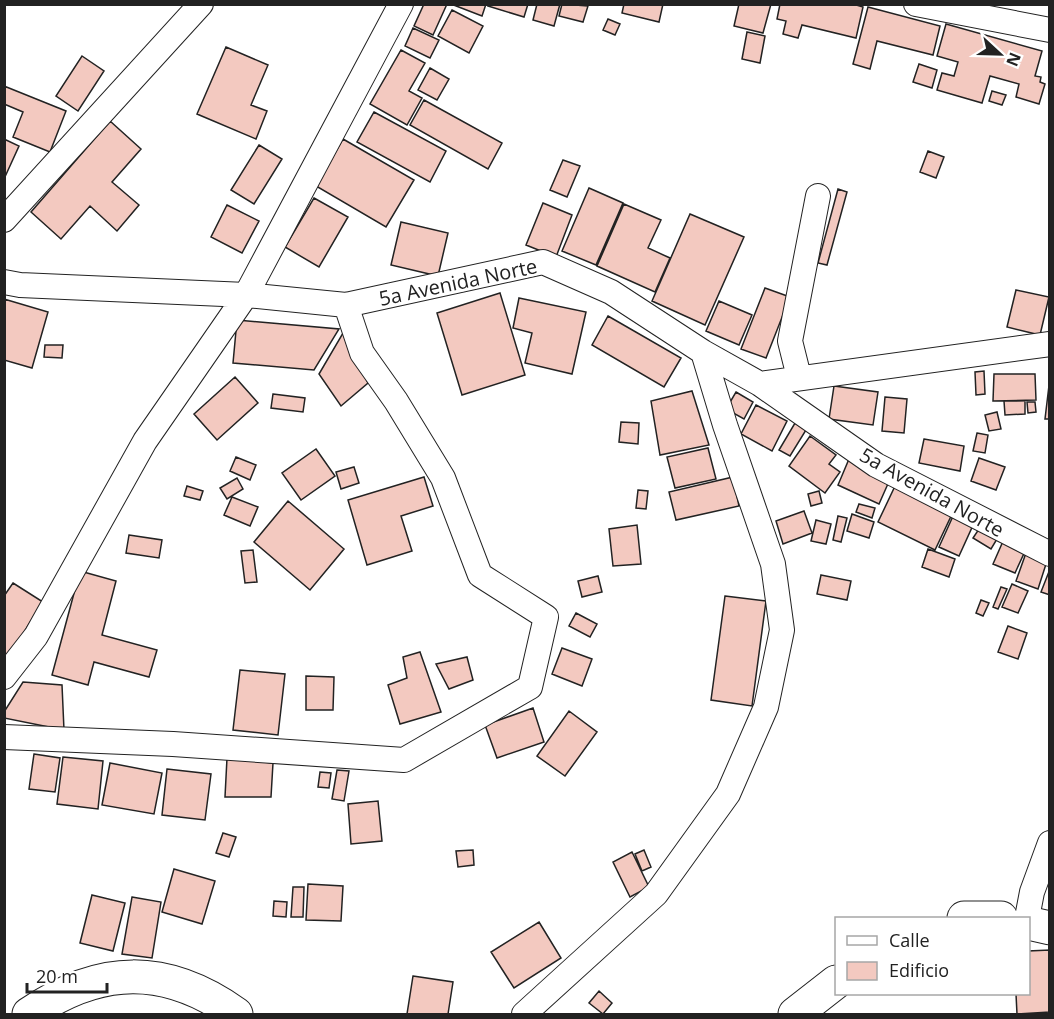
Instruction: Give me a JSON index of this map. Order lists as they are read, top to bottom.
{
  "streets": {
    "street": ["5a Avenida Norte"]
  },
  "legend": ["Calle", "Edificio"],
  "scale_bar": "20 m",
  "north": "right"
}
